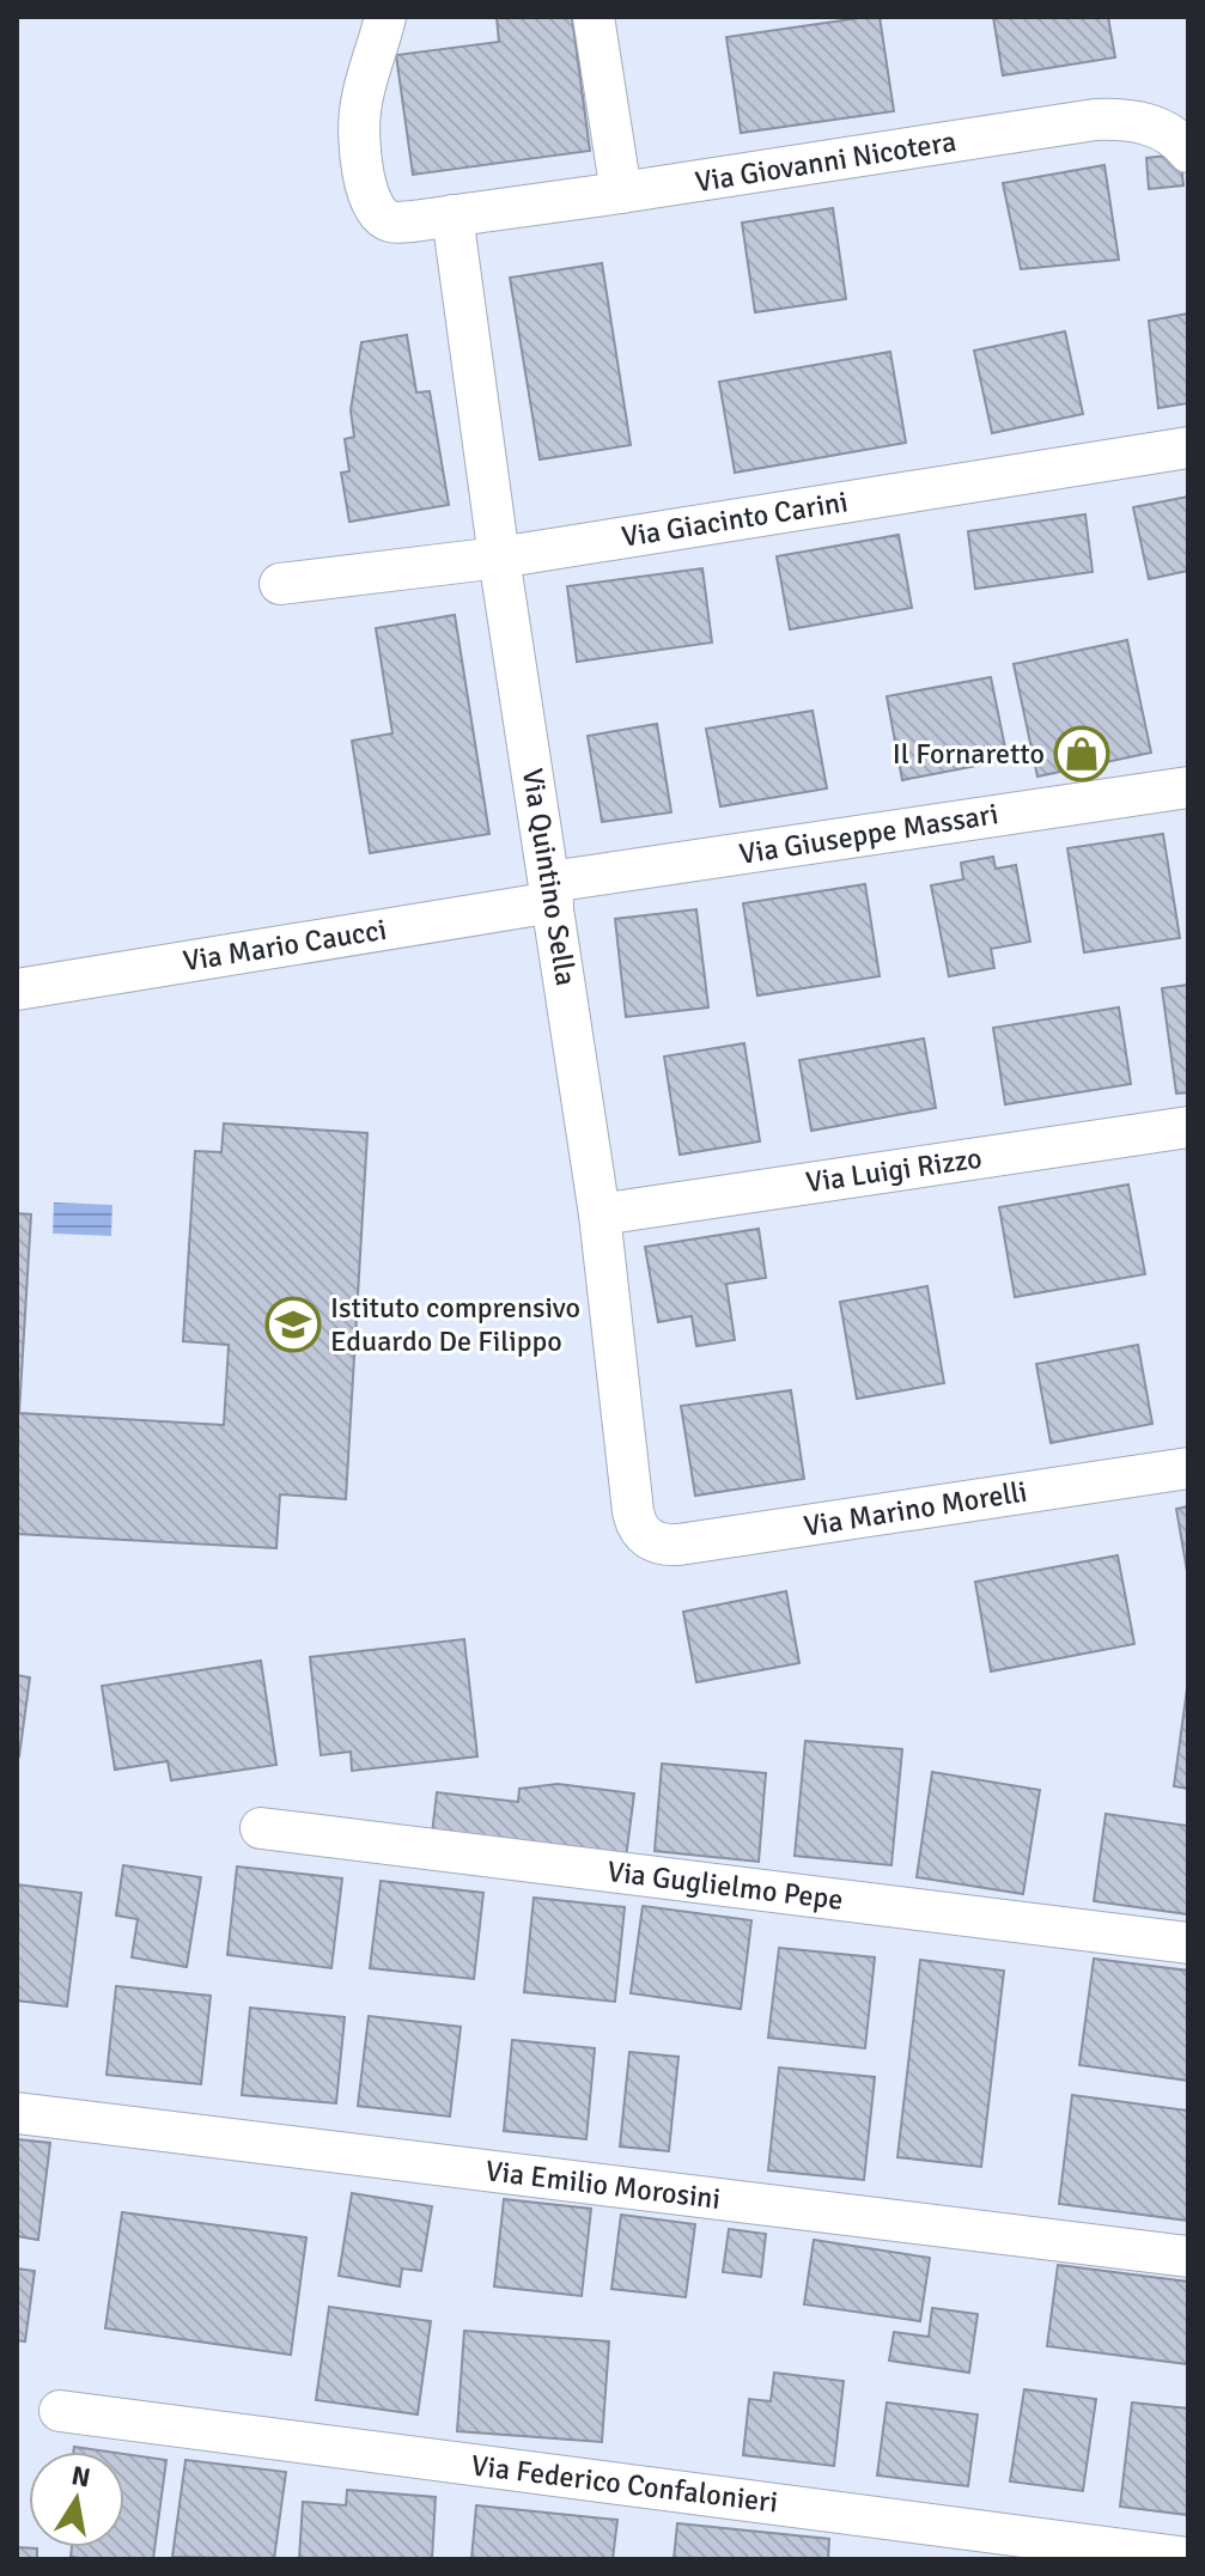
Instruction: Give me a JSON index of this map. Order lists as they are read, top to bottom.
{
  "streets": {
    "street": [
      "Via Giovanni Nicotera",
      "Via Giacinto Carini",
      "Via Giuseppe Massari",
      "Via Quintino Sella",
      "Via Mario Caucci",
      "Via Luigi Rizzo",
      "Via Marino Morelli",
      "Via Guglielmo Pepe",
      "Via Emilio Morosini",
      "Via Federico Confalonieri"
    ]
  },
  "crossings": [
    ["Via Giovanni Nicotera", "Via Quintino Sella"],
    ["Via Giacinto Carini", "Via Quintino Sella"],
    ["Via Giuseppe Massari", "Via Quintino Sella"],
    ["Via Giuseppe Massari", "Via Mario Caucci"],
    ["Via Quintino Sella", "Via Mario Caucci"],
    ["Via Quintino Sella", "Via Luigi Rizzo"],
    ["Via Quintino Sella", "Via Marino Morelli"]
  ],
  "places": {
    "shop": ["Il Fornaretto"],
    "school or university": ["Istituto comprensivo Eduardo De Filippo"]
  },
  "north": "top"
}
